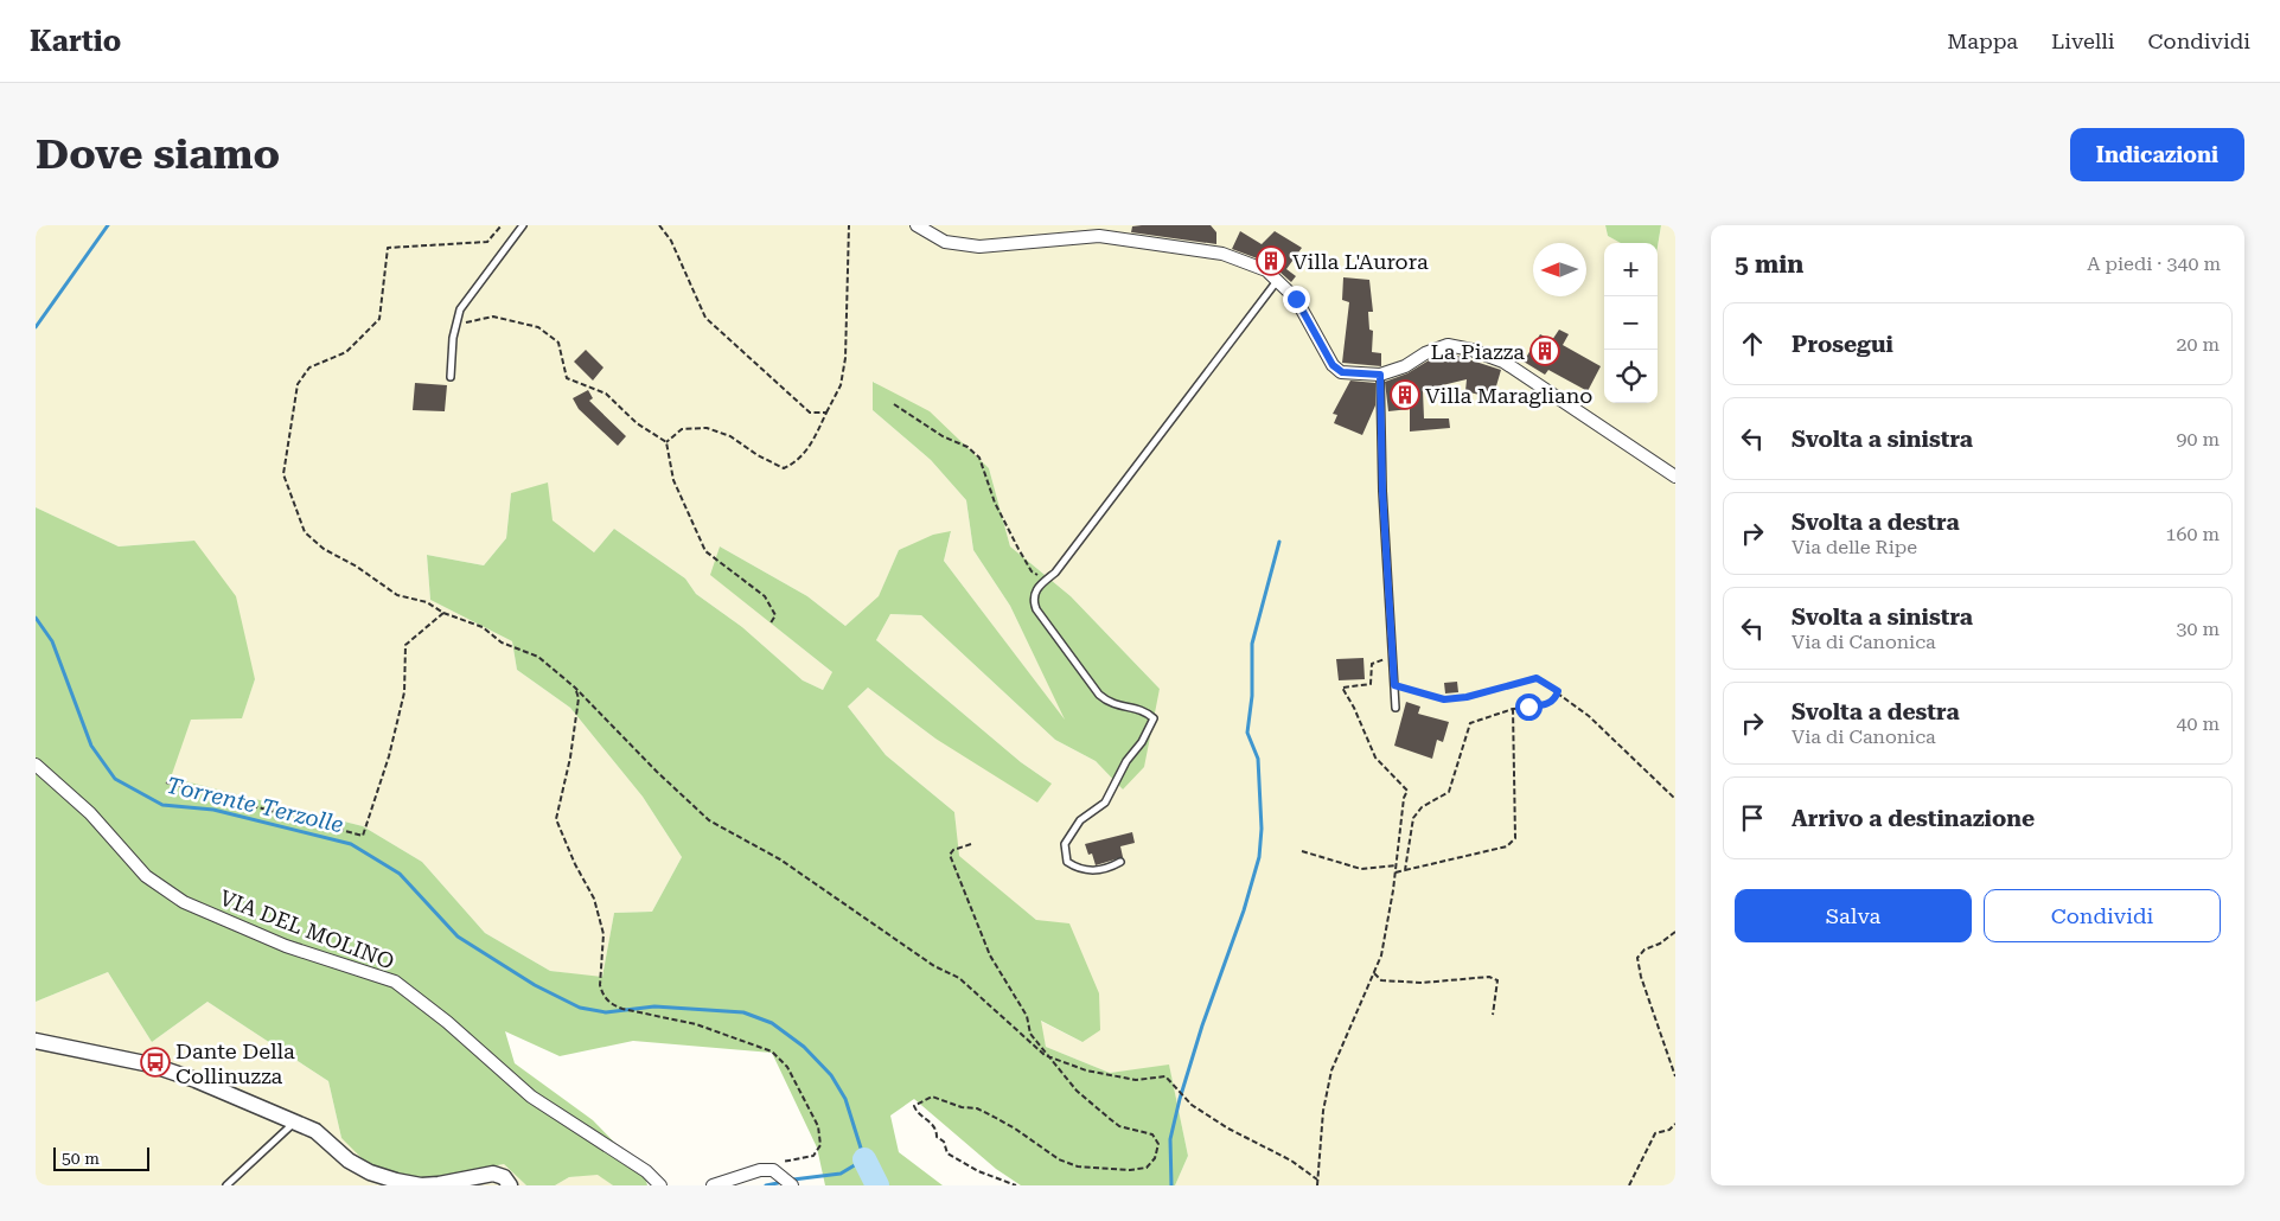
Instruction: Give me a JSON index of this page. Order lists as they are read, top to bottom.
{
  "streets": {
    "street": ["VIA DEL MOLINO"]
  },
  "water": ["Torrente Terzolle"],
  "places": {
    "building": ["Villa L'Aurora", "La Piazza", "Villa Maragliano"],
    "bus stop": ["Dante Della Collinuzza"]
  },
  "scale_bar": "50 m",
  "north": "left",
  "page": {
    "header": "Kartio",
    "nav": ["Mappa", "Livelli", "Condividi"],
    "buttons": [
      "Indicazioni",
      ["Salva", "Condividi"]
    ],
    "title": "Dove siamo",
    "heading": ["5 min", "A piedi · 340 m"],
    "map_buttons": ["+", "−"],
    "list": [
      ["Prosegui", "20 m"],
      ["Svolta a sinistra", "90 m"],
      ["Svolta a destra", "Via delle Ripe", "160 m"],
      ["Svolta a sinistra", "Via di Canonica", "30 m"],
      ["Svolta a destra", "Via di Canonica", "40 m"],
      "Arrivo a destinazione"
    ],
    "scale": "50 m"
  }
}
